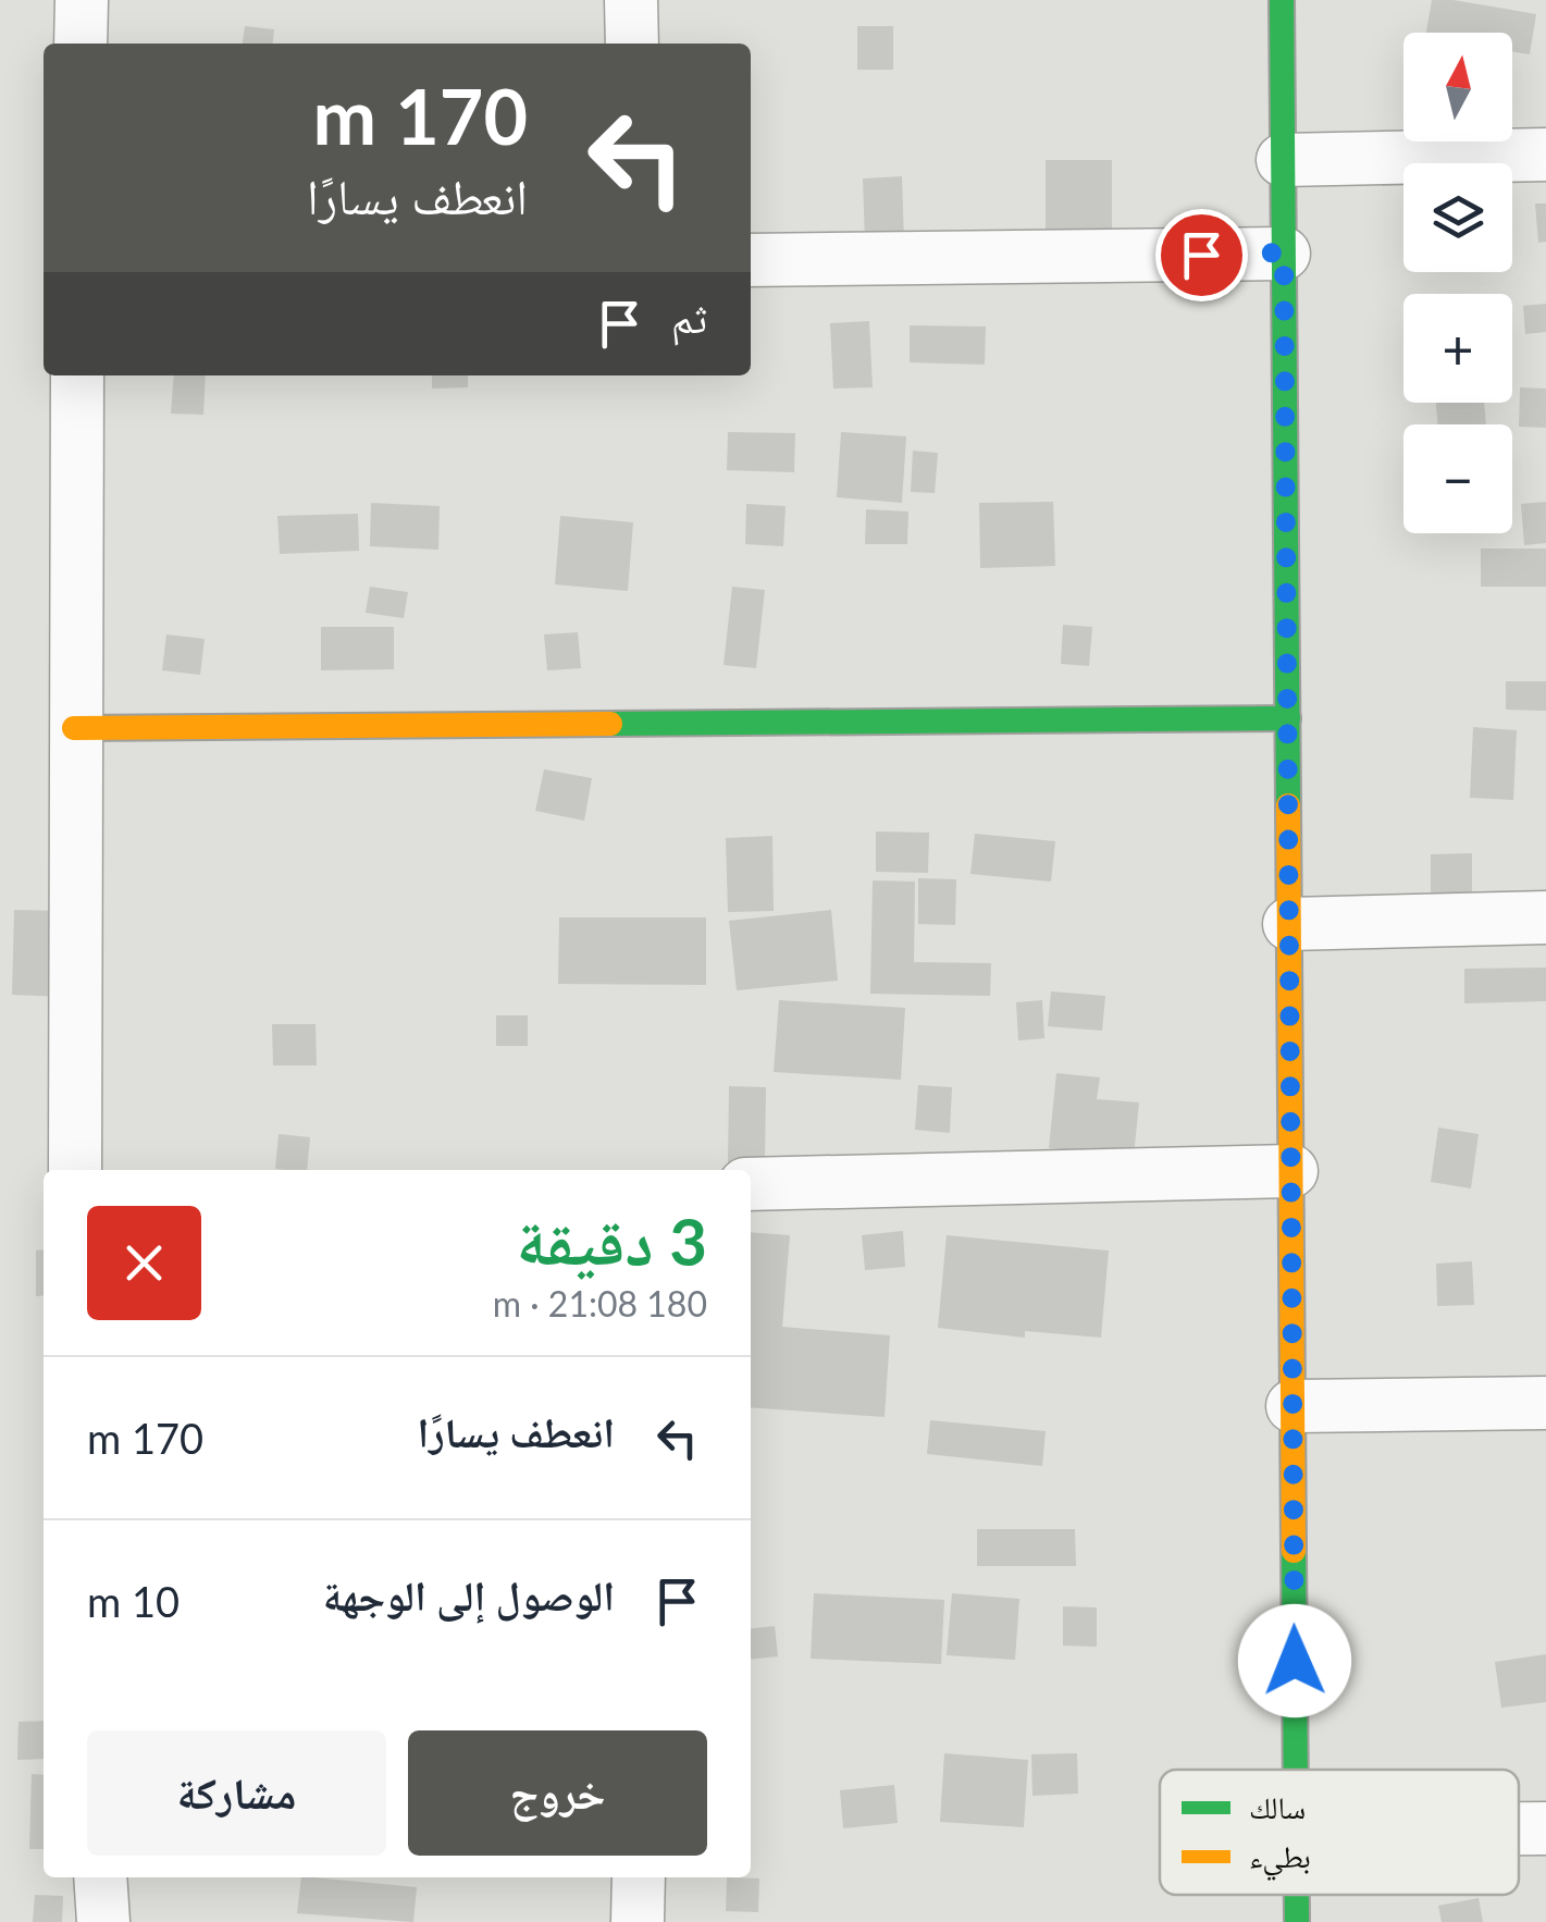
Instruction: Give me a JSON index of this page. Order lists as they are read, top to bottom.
{
  "legend": ["سالك", "بطيء"],
  "north": "top",
  "page": {
    "map_buttons": ["+", "−"],
    "turn": ["170 m", "انعطف يسارًا"],
    "then": "ثم",
    "heading": ["3 دقيقة", "180 m · 21:08"],
    "list": [
      {
        "name": "انعطف يسارًا",
        "value": "170 m"
      },
      {
        "name": "الوصول إلى الوجهة",
        "value": "10 m"
      }
    ],
    "buttons": ["خروج", "مشاركة"]
  }
}
